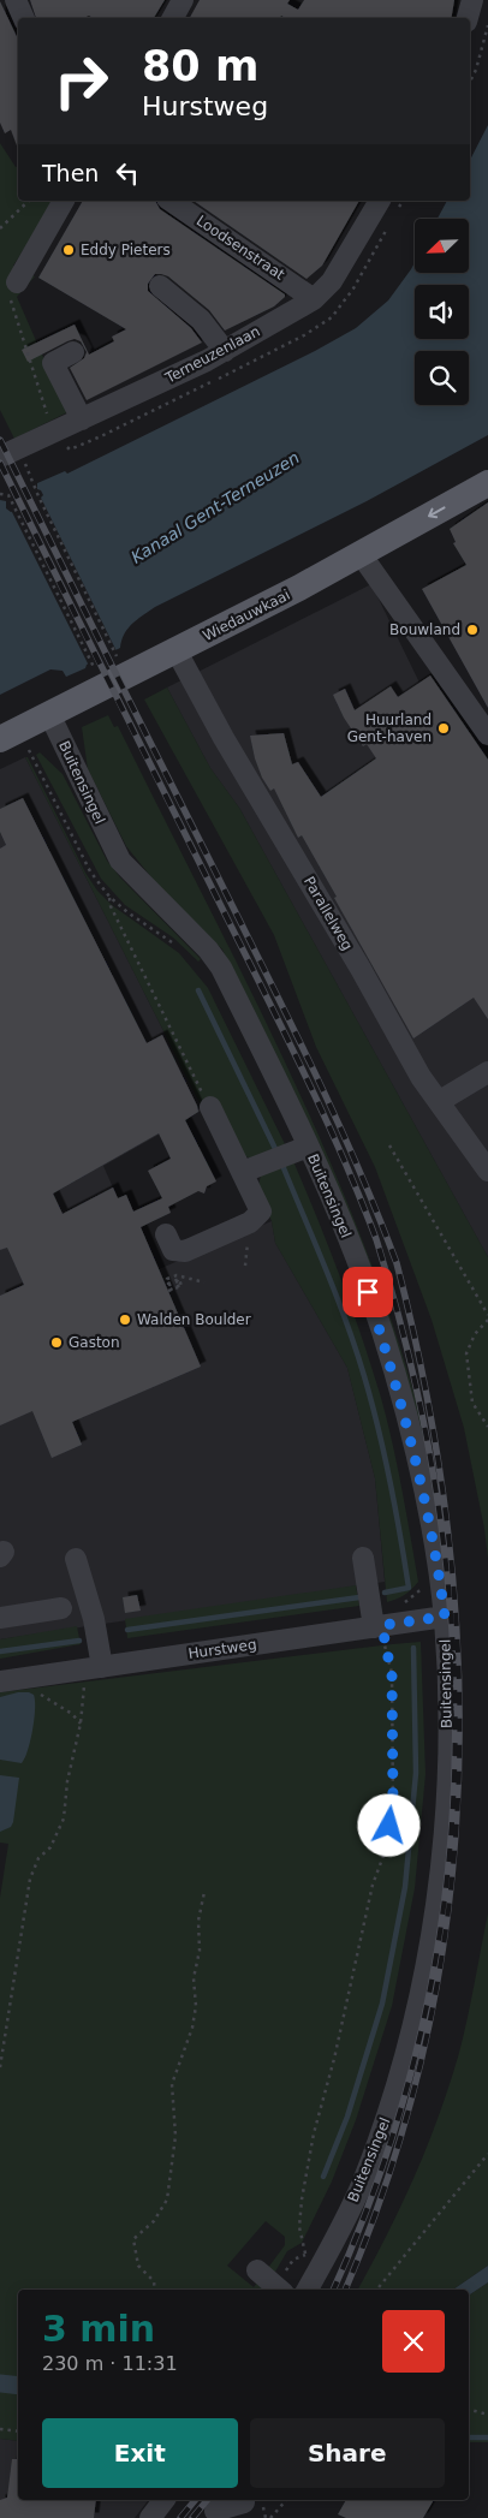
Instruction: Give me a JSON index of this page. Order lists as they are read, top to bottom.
{
  "streets": {
    "main road": ["Wiedauwkaai"],
    "street": [
      "Loodsenstraat",
      "Terneuzenlaan",
      "Buitensingel",
      "Parallelweg",
      "Hurstweg"
    ]
  },
  "crossings": [
    ["Loodsenstraat", "Terneuzenlaan"],
    ["Wiedauwkaai", "Buitensingel"],
    ["Wiedauwkaai", "Parallelweg"],
    ["Buitensingel", "Hurstweg"]
  ],
  "water": ["Kanaal Gent-Terneuzen"],
  "places": [
    "Eddy Pieters",
    "Bouwland",
    "Huurland Gent-haven",
    "Walden Boulder",
    "Gaston"
  ],
  "north": "bottom left",
  "page": {
    "turn": ["80 m", "Hurstweg"],
    "then": "Then",
    "heading": ["3 min", "230 m · 11:31"],
    "buttons": ["Exit", "Share"]
  }
}
